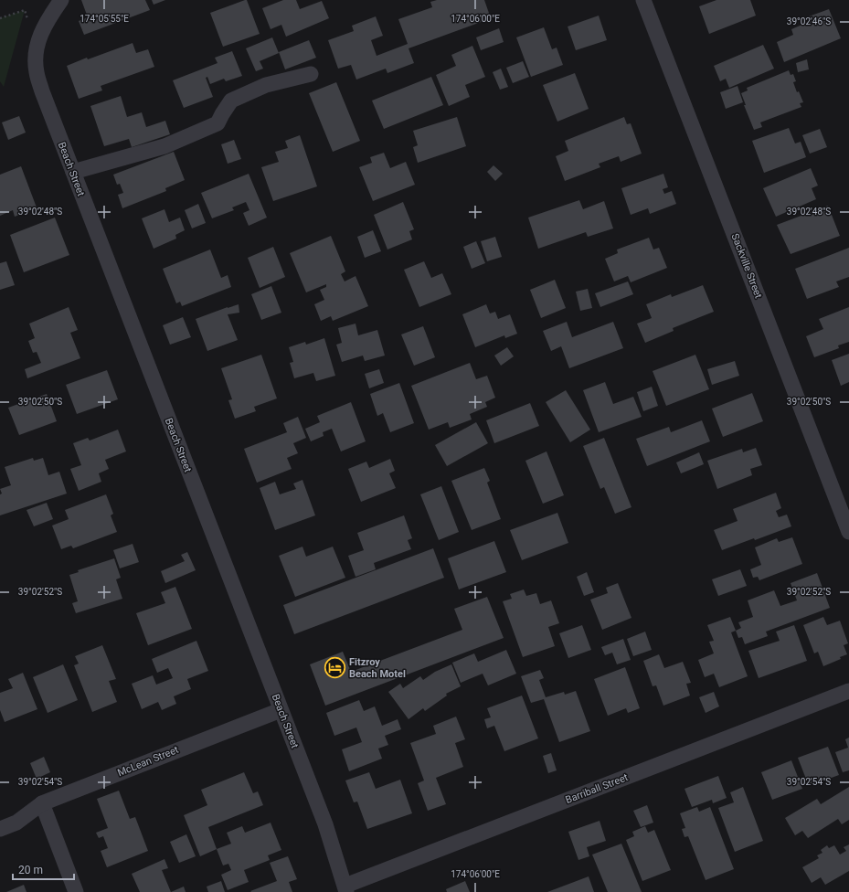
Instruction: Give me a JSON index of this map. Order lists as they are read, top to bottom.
{
  "streets": {
    "street": [
      "Beach Street",
      "Sackville Street",
      "McLean Street",
      "Barriball Street"
    ]
  },
  "crossings": [
    ["Beach Street", "McLean Street"],
    ["Beach Street", "Barriball Street"]
  ],
  "places": {
    "hotel": ["Fitzroy Beach Motel"]
  },
  "scale_bar": "20 m",
  "coordinates": [
    "174°05'55\"E",
    "174°06'00\"E",
    "39°02'46\"S",
    "39°02'48\"S",
    "39°02'50\"S",
    "39°02'52\"S",
    "39°02'54\"S"
  ]
}
